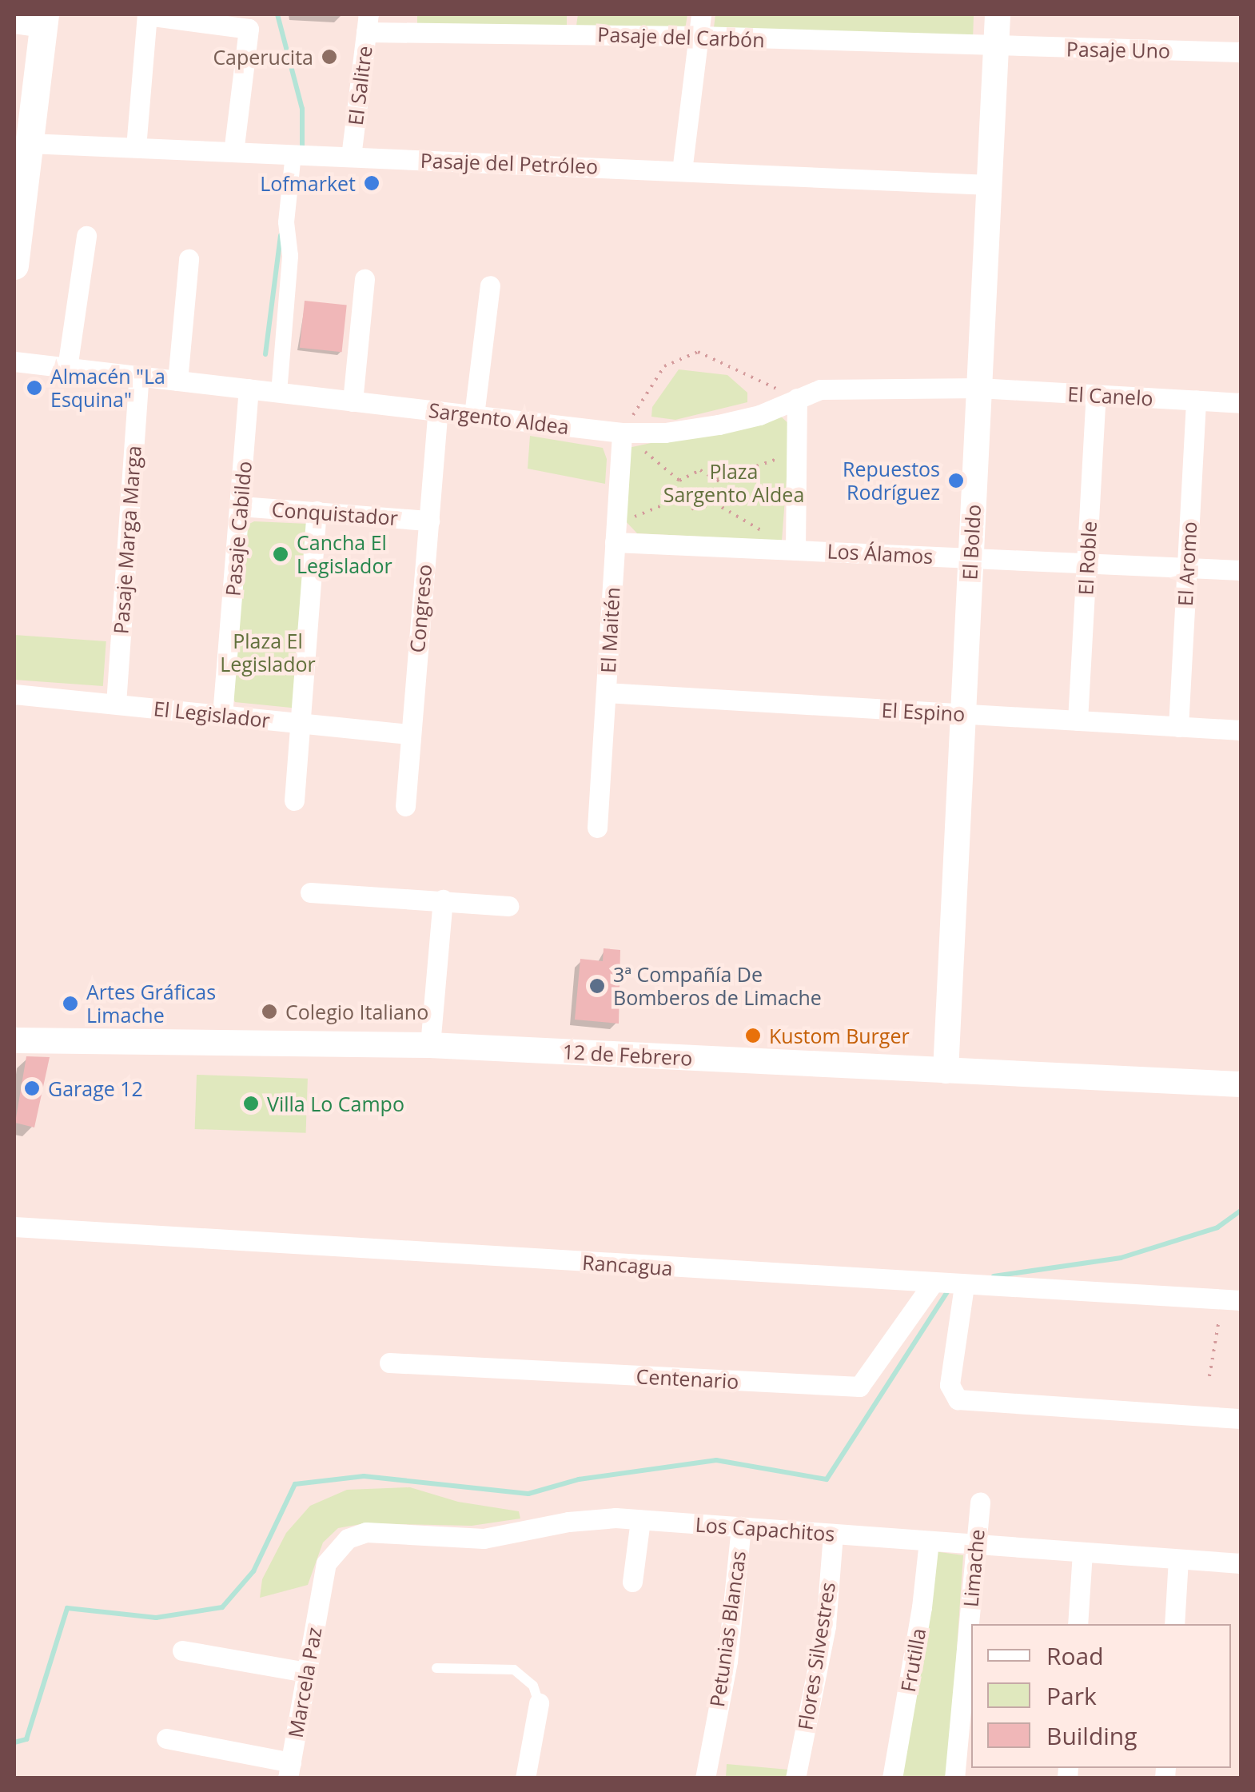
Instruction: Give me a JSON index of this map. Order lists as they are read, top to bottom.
{
  "streets": {
    "street": [
      "Pasaje del Carbón",
      "Pasaje Uno",
      "El Salitre",
      "Pasaje del Petróleo",
      "El Canelo",
      "Sargento Aldea",
      "Conquistador",
      "Pasaje Cabildo",
      "Pasaje Marga Marga",
      "El Boldo",
      "Los Álamos",
      "El Roble",
      "El Aromo",
      "Congreso",
      "El Maitén",
      "El Espino",
      "El Legislador",
      "12 de Febrero",
      "Rancagua",
      "Centenario",
      "Los Capachitos",
      "Limache",
      "Petunias Blancas",
      "Flores Silvestres",
      "Frutilla",
      "Marcela Paz"
    ]
  },
  "crossings": [
    ["Pasaje del Carbón", "Pasaje Uno"],
    ["Pasaje del Carbón", "El Salitre"],
    ["Pasaje del Carbón", "El Boldo"],
    ["Pasaje Uno", "El Boldo"],
    ["El Salitre", "Pasaje del Petróleo"],
    ["Pasaje del Petróleo", "El Boldo"],
    ["El Canelo", "Sargento Aldea"],
    ["El Canelo", "El Boldo"],
    ["El Canelo", "El Roble"],
    ["El Canelo", "El Aromo"],
    ["Sargento Aldea", "Pasaje Cabildo"],
    ["Sargento Aldea", "Pasaje Marga Marga"],
    ["Sargento Aldea", "El Boldo"],
    ["Sargento Aldea", "Congreso"],
    ["Sargento Aldea", "El Maitén"],
    ["Conquistador", "Pasaje Cabildo"],
    ["Conquistador", "Congreso"],
    ["Pasaje Cabildo", "El Legislador"],
    ["Pasaje Marga Marga", "El Legislador"],
    ["El Boldo", "Los Álamos"],
    ["El Boldo", "El Espino"],
    ["El Boldo", "12 de Febrero"],
    ["Los Álamos", "El Roble"],
    ["Los Álamos", "El Aromo"],
    ["Los Álamos", "El Maitén"],
    ["El Roble", "El Espino"],
    ["El Aromo", "El Espino"],
    ["Congreso", "El Legislador"],
    ["El Maitén", "El Espino"],
    ["Rancagua", "Centenario"],
    ["Los Capachitos", "Limache"],
    ["Los Capachitos", "Petunias Blancas"],
    ["Los Capachitos", "Flores Silvestres"],
    ["Los Capachitos", "Frutilla"],
    ["Los Capachitos", "Marcela Paz"]
  ],
  "parks": ["Plaza Sargento Aldea", "Plaza El Legislador"],
  "places": [
    "Caperucita",
    "Lofmarket",
    "Almacén \"La Esquina\"",
    "Repuestos Rodríguez",
    "Cancha El Legislador",
    "3ª Compañía De Bomberos de Limache",
    "Artes Gráficas Limache",
    "Colegio Italiano",
    "Kustom Burger",
    "Garage 12",
    "Villa Lo Campo"
  ],
  "legend": ["Road", "Park", "Building"]
}
